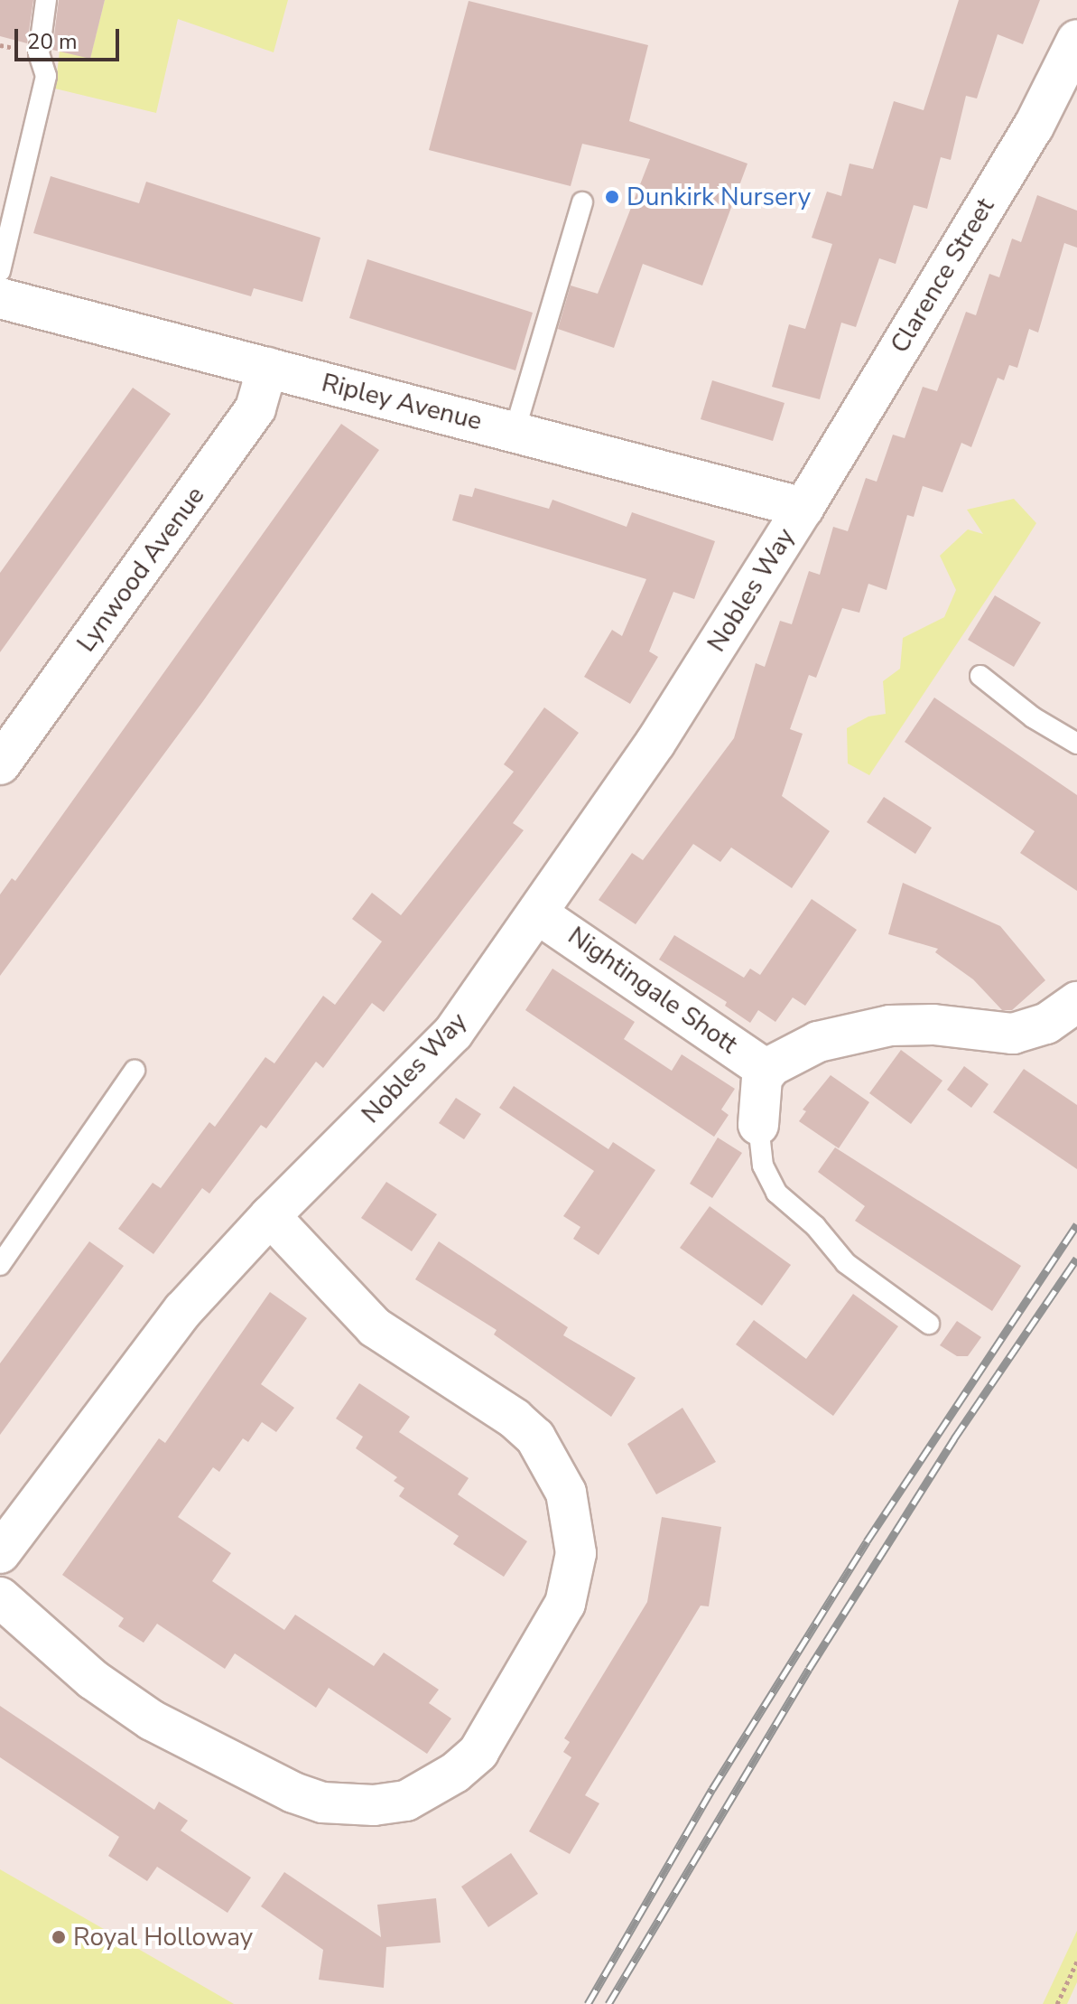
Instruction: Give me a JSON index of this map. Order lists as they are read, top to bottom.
{
  "streets": {
    "street": [
      "Clarence Street",
      "Ripley Avenue",
      "Lynwood Avenue",
      "Nobles Way",
      "Nightingale Shott"
    ]
  },
  "crossings": [
    ["Clarence Street", "Ripley Avenue"],
    ["Clarence Street", "Nobles Way"],
    ["Ripley Avenue", "Lynwood Avenue"],
    ["Ripley Avenue", "Nobles Way"],
    ["Nobles Way", "Nightingale Shott"]
  ],
  "places": ["Dunkirk Nursery", "Royal Holloway"],
  "scale_bar": "20 m"
}
